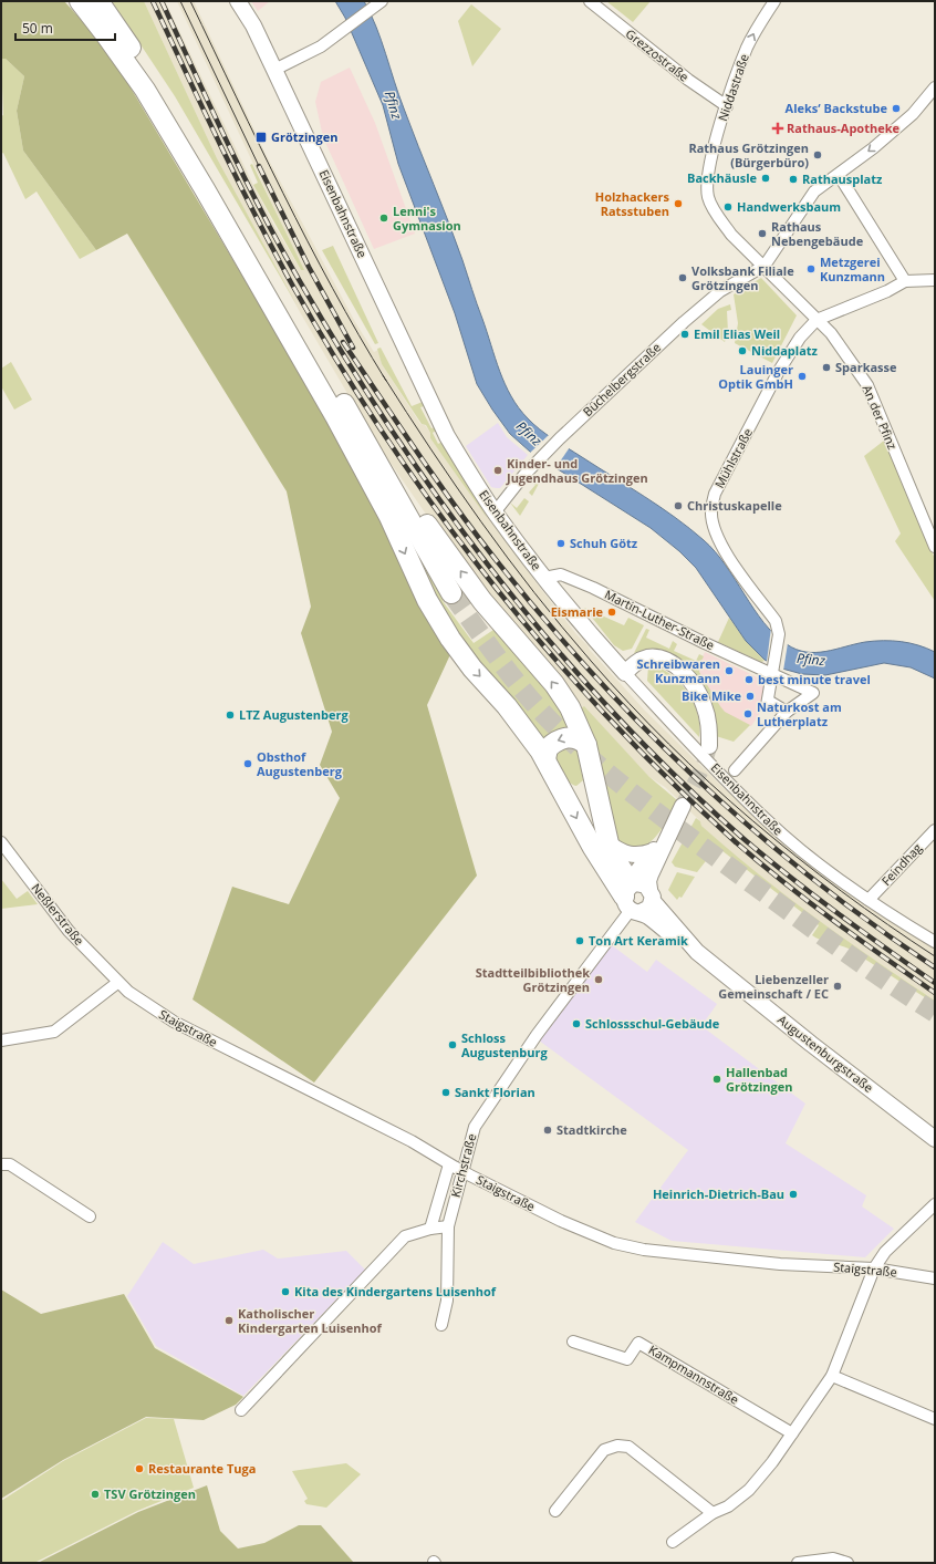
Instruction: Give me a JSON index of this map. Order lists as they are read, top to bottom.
{
  "streets": {
    "street": [
      "Grezzostraße",
      "Niddastraße",
      "Eisenbahnstraße",
      "Büchelbergstraße",
      "An der Pfinz",
      "Mühlstraße",
      "Martin-Luther-Straße",
      "Feindhag",
      "Neßlerstraße",
      "Staigstraße",
      "Augustenburgstraße",
      "Kirchstraße",
      "Kampmannstraße"
    ]
  },
  "crossings": [
    ["Grezzostraße", "Niddastraße"],
    ["Niddastraße", "Büchelbergstraße"],
    ["Niddastraße", "An der Pfinz"],
    ["Eisenbahnstraße", "Büchelbergstraße"],
    ["Eisenbahnstraße", "Martin-Luther-Straße"],
    ["Eisenbahnstraße", "Feindhag"],
    ["Büchelbergstraße", "An der Pfinz"],
    ["An der Pfinz", "Mühlstraße"],
    ["Mühlstraße", "Martin-Luther-Straße"],
    ["Neßlerstraße", "Staigstraße"],
    ["Staigstraße", "Kirchstraße"],
    ["Augustenburgstraße", "Kirchstraße"]
  ],
  "one_way": ["Niddastraße"],
  "water": ["Pfinz"],
  "places": {
    "other": [
      "Aleks‘ Backstube",
      "Rathaus Grötzingen (Bürgerbüro)",
      "Backhäusle",
      "Rathausplatz",
      "Holzhackers Ratsstuben",
      "Handwerksbaum",
      "Lenni's Gymnasion",
      "Rathaus Nebengebäude",
      "Metzgerei Kunzmann",
      "Volksbank Filiale Grötzingen",
      "Emil Elias Weil",
      "Niddaplatz",
      "Sparkasse",
      "Lauinger Optik GmbH",
      "Kinder- und Jugendhaus Grötzingen",
      "Christuskapelle",
      "Schuh Götz",
      "Eismarie",
      "Schreibwaren Kunzmann",
      "best minute travel",
      "Bike Mike",
      "Naturkost am Lutherplatz",
      "LTZ Augustenberg",
      "Obsthof Augustenberg",
      "Ton Art Keramik",
      "Stadtteilbibliothek Grötzingen",
      "Liebenzeller Gemeinschaft / EC",
      "Schlossschul-Gebäude",
      "Schloss Augustenburg",
      "Hallenbad Grötzingen",
      "Sankt Florian",
      "Stadtkirche",
      "Heinrich-Dietrich-Bau",
      "Kita des Kindergartens Luisenhof",
      "Katholischer Kindergarten Luisenhof",
      "Restaurante Tuga",
      "TSV Grötzingen"
    ],
    "health": ["Rathaus-Apotheke"],
    "transit": ["Grötzingen"]
  },
  "scale_bar": "50 m"
}
